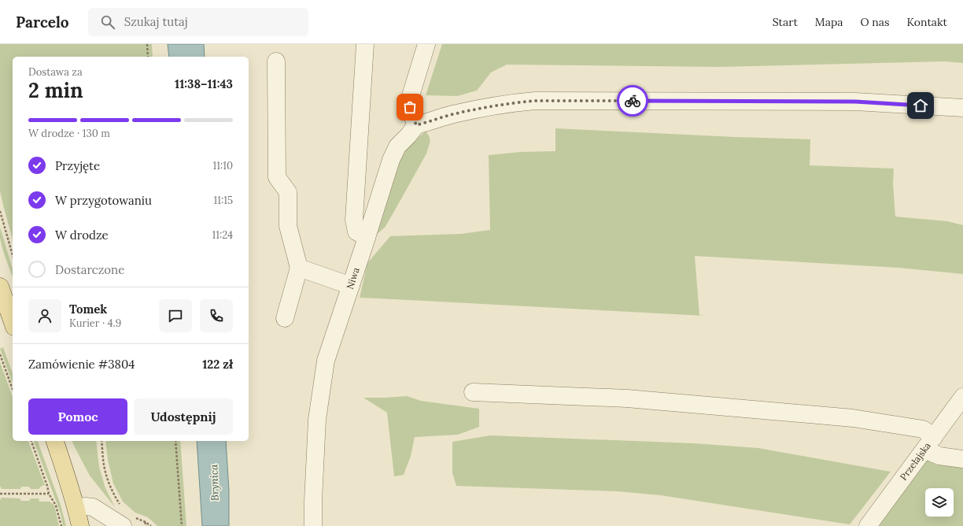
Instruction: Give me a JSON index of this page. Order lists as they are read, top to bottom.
{
  "streets": {
    "street": ["Niwa", "Przełajska"]
  },
  "water": ["Brynica"],
  "page": {
    "header": "Parcelo",
    "search": "Szukaj tutaj",
    "nav": [
      "Start",
      "Mapa",
      "O nas",
      "Kontakt"
    ],
    "heading": ["2 min", "Dostawa za", "11:38–11:43"],
    "panel": [
      "Tomek",
      "Kurier · 4.9",
      "Zamówienie #3804",
      "122 zł"
    ],
    "bar": "W drodze · 130 m",
    "list": [
      ["Przyjęte", "11:10"],
      ["W przygotowaniu", "11:15"],
      ["W drodze", "11:24"],
      "Dostarczone"
    ],
    "buttons": ["Pomoc", "Udostępnij"]
  }
}
